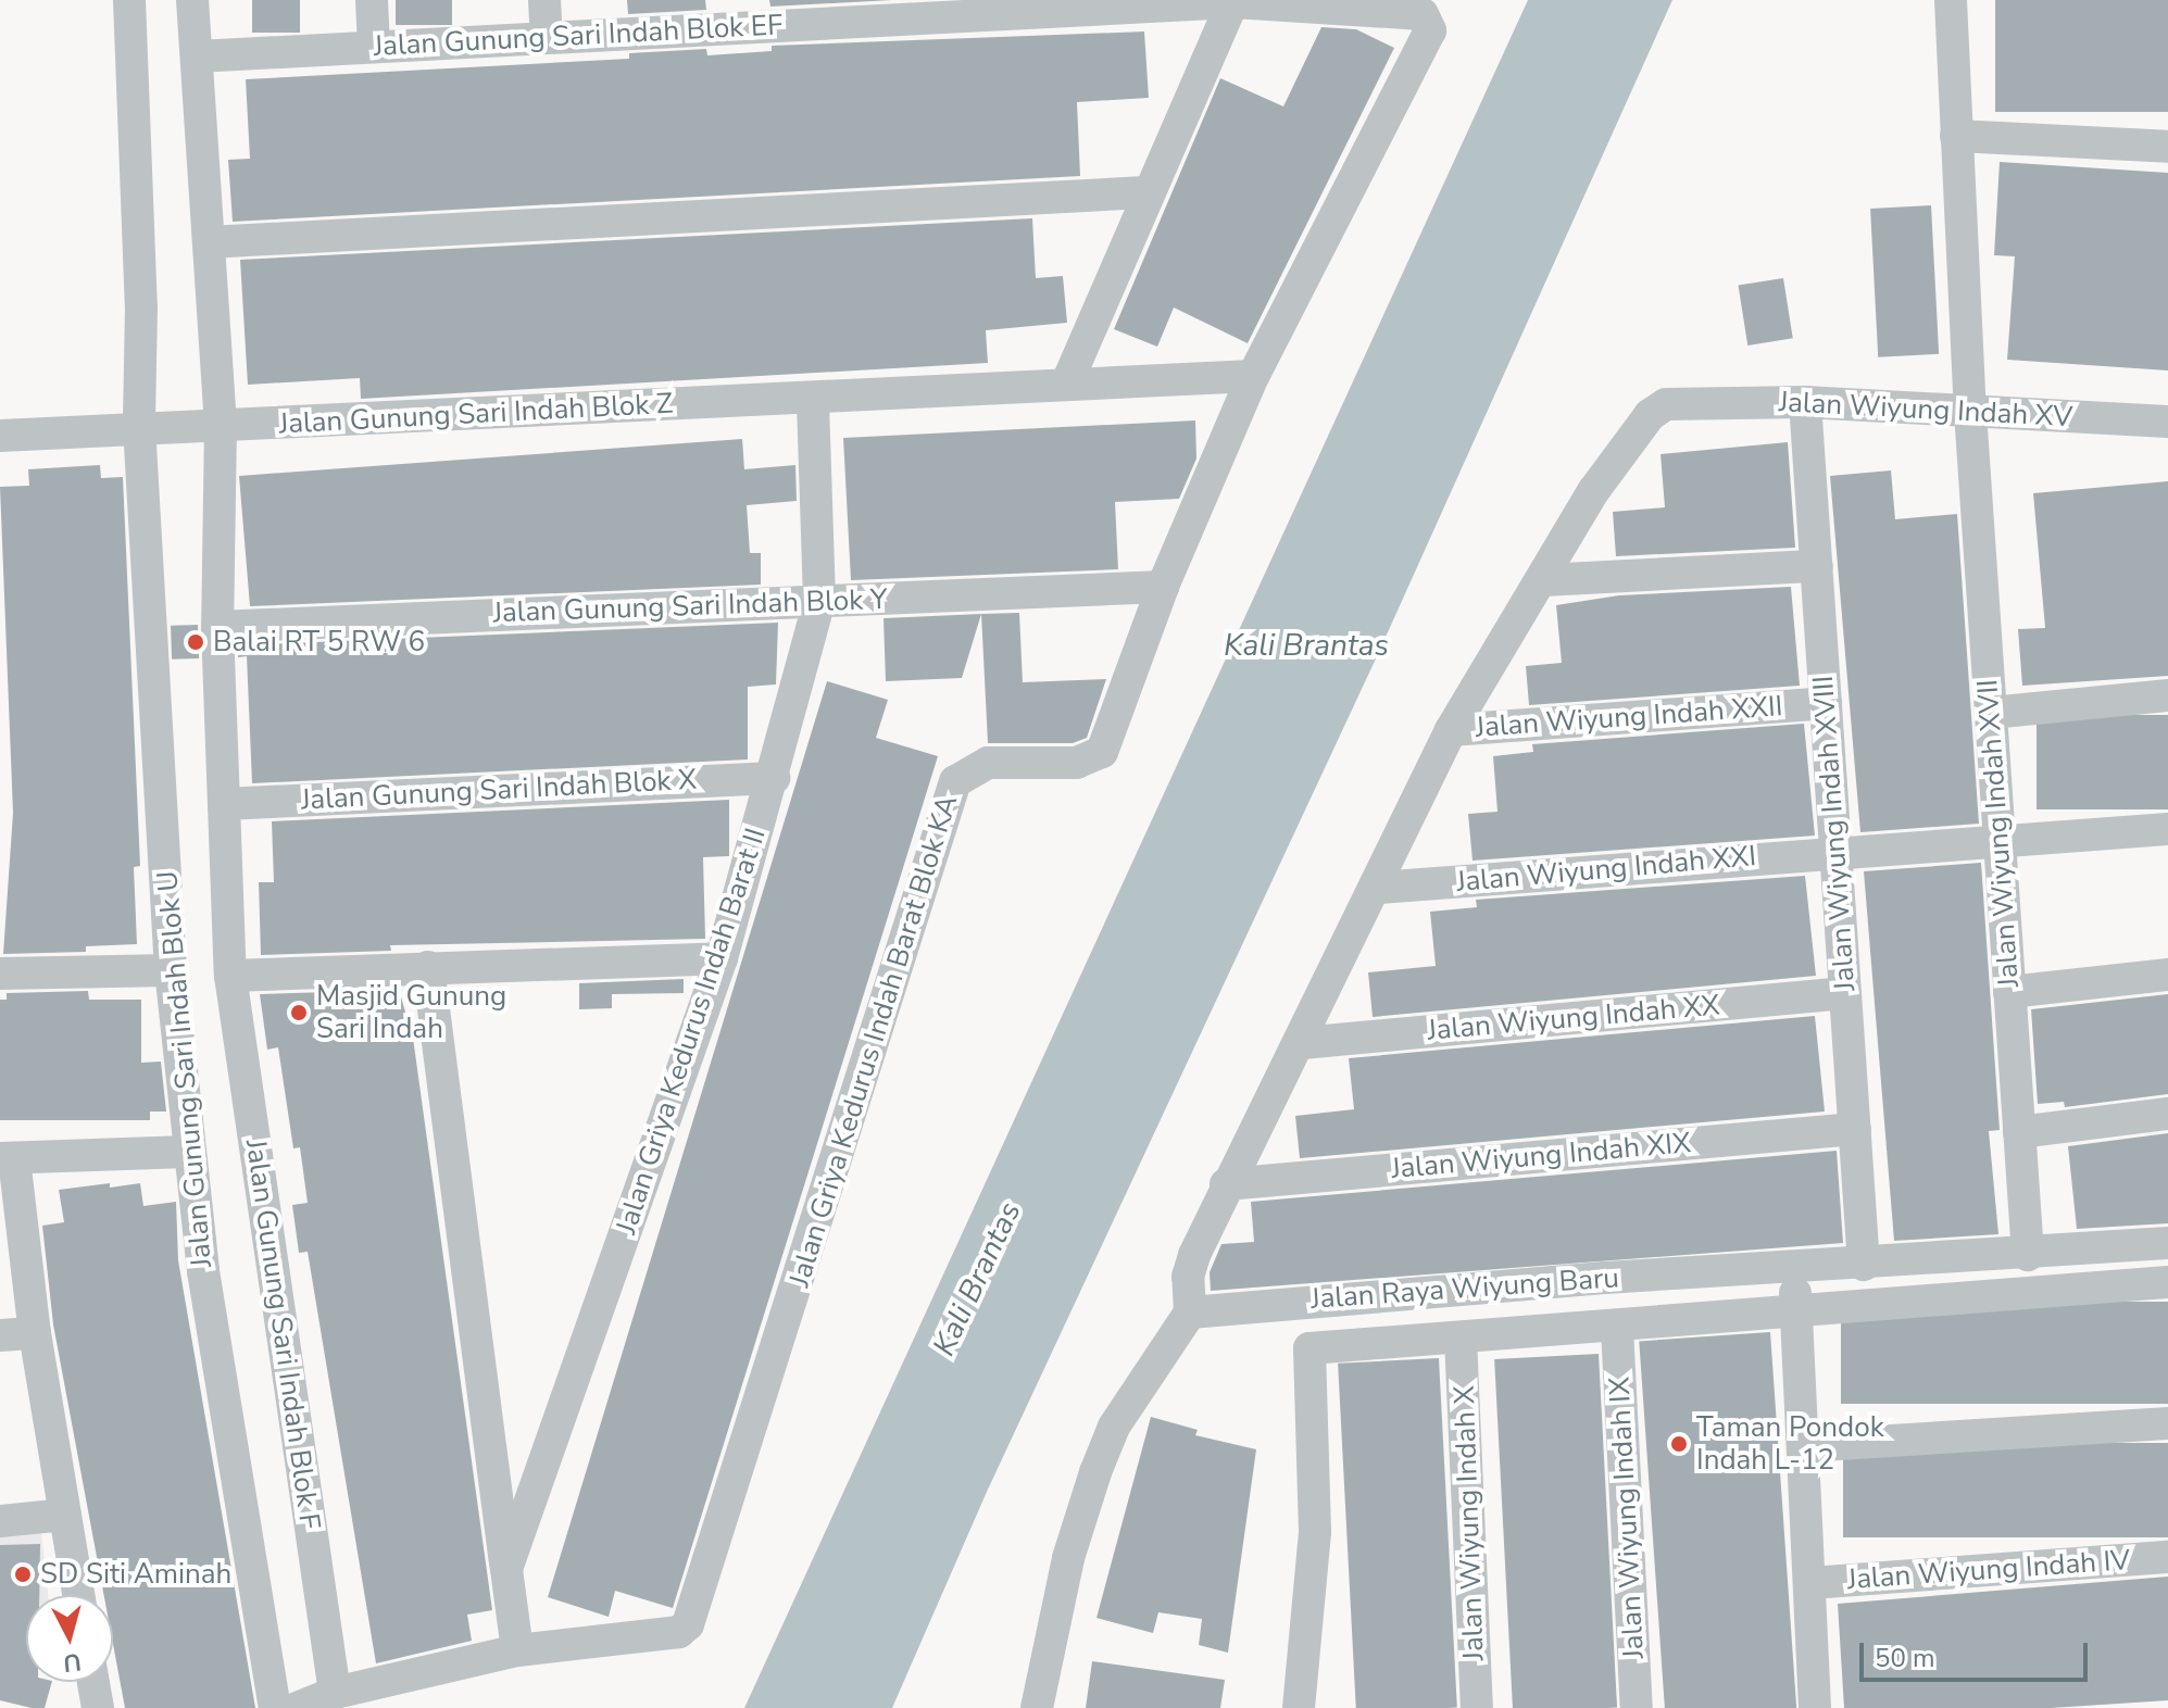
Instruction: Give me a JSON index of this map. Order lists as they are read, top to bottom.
{
  "streets": {
    "street": [
      "Jalan Gunung Sari Indah Blok EF",
      "Jalan Wiyung Indah XV",
      "Jalan Gunung Sari Indah Blok Z",
      "Jalan Gunung Sari Indah Blok Y",
      "Jalan Wiyung Indah XXII",
      "Jalan Gunung Sari Indah Blok X",
      "Jalan Wiyung Indah XVIII",
      "Jalan Wiyung Indah XVII",
      "Jalan Wiyung Indah XXI",
      "Jalan Wiyung Indah XX",
      "Jalan Griya Kedurus Indah Barat II",
      "Jalan Griya Kedurus Indah Barat Blok KA",
      "Jalan Gunung Sari Indah Blok U",
      "Jalan Wiyung Indah XIX",
      "Jalan Raya Wiyung Baru",
      "Jalan Gunung Sari Indah Blok F",
      "Jalan Wiyung Indah IX",
      "Jalan Wiyung Indah X",
      "Jalan Wiyung Indah IV"
    ]
  },
  "crossings": [
    ["Jalan Gunung Sari Indah Blok EF", "Jalan Griya Kedurus Indah Barat Blok KA"],
    ["Jalan Gunung Sari Indah Blok EF", "Jalan Gunung Sari Indah Blok F"],
    ["Jalan Wiyung Indah XV", "Jalan Wiyung Indah XVIII"],
    ["Jalan Wiyung Indah XV", "Jalan Wiyung Indah XVII"],
    ["Jalan Gunung Sari Indah Blok Z", "Jalan Griya Kedurus Indah Barat II"],
    ["Jalan Gunung Sari Indah Blok Z", "Jalan Griya Kedurus Indah Barat Blok KA"],
    ["Jalan Gunung Sari Indah Blok Z", "Jalan Gunung Sari Indah Blok U"],
    ["Jalan Gunung Sari Indah Blok Z", "Jalan Gunung Sari Indah Blok F"],
    ["Jalan Gunung Sari Indah Blok Y", "Jalan Griya Kedurus Indah Barat II"],
    ["Jalan Gunung Sari Indah Blok Y", "Jalan Griya Kedurus Indah Barat Blok KA"],
    ["Jalan Gunung Sari Indah Blok Y", "Jalan Gunung Sari Indah Blok F"],
    ["Jalan Wiyung Indah XXII", "Jalan Wiyung Indah XVIII"],
    ["Jalan Wiyung Indah XXII", "Jalan Wiyung Indah XXI"],
    ["Jalan Wiyung Indah XXII", "Jalan Wiyung Indah XX"],
    ["Jalan Wiyung Indah XXII", "Jalan Wiyung Indah XIX"],
    ["Jalan Wiyung Indah XXII", "Jalan Raya Wiyung Baru"],
    ["Jalan Gunung Sari Indah Blok X", "Jalan Griya Kedurus Indah Barat II"],
    ["Jalan Gunung Sari Indah Blok X", "Jalan Gunung Sari Indah Blok F"],
    ["Jalan Wiyung Indah XVIII", "Jalan Wiyung Indah XXI"],
    ["Jalan Wiyung Indah XVIII", "Jalan Wiyung Indah XX"],
    ["Jalan Wiyung Indah XVIII", "Jalan Wiyung Indah XIX"],
    ["Jalan Wiyung Indah XVIII", "Jalan Raya Wiyung Baru"],
    ["Jalan Wiyung Indah XVII", "Jalan Wiyung Indah XXI"],
    ["Jalan Wiyung Indah XVII", "Jalan Raya Wiyung Baru"],
    ["Jalan Griya Kedurus Indah Barat II", "Jalan Griya Kedurus Indah Barat Blok KA"],
    ["Jalan Raya Wiyung Baru", "Jalan Wiyung Indah IX"],
    ["Jalan Raya Wiyung Baru", "Jalan Wiyung Indah X"]
  ],
  "water": ["Kali Brantas"],
  "places": [
    "Balai RT 5 RW 6",
    "Masjid Gunung Sari Indah",
    "Taman Pondok Indah L-12",
    "SD Siti Aminah"
  ],
  "scale_bar": "50 m",
  "north": "bottom"
}
